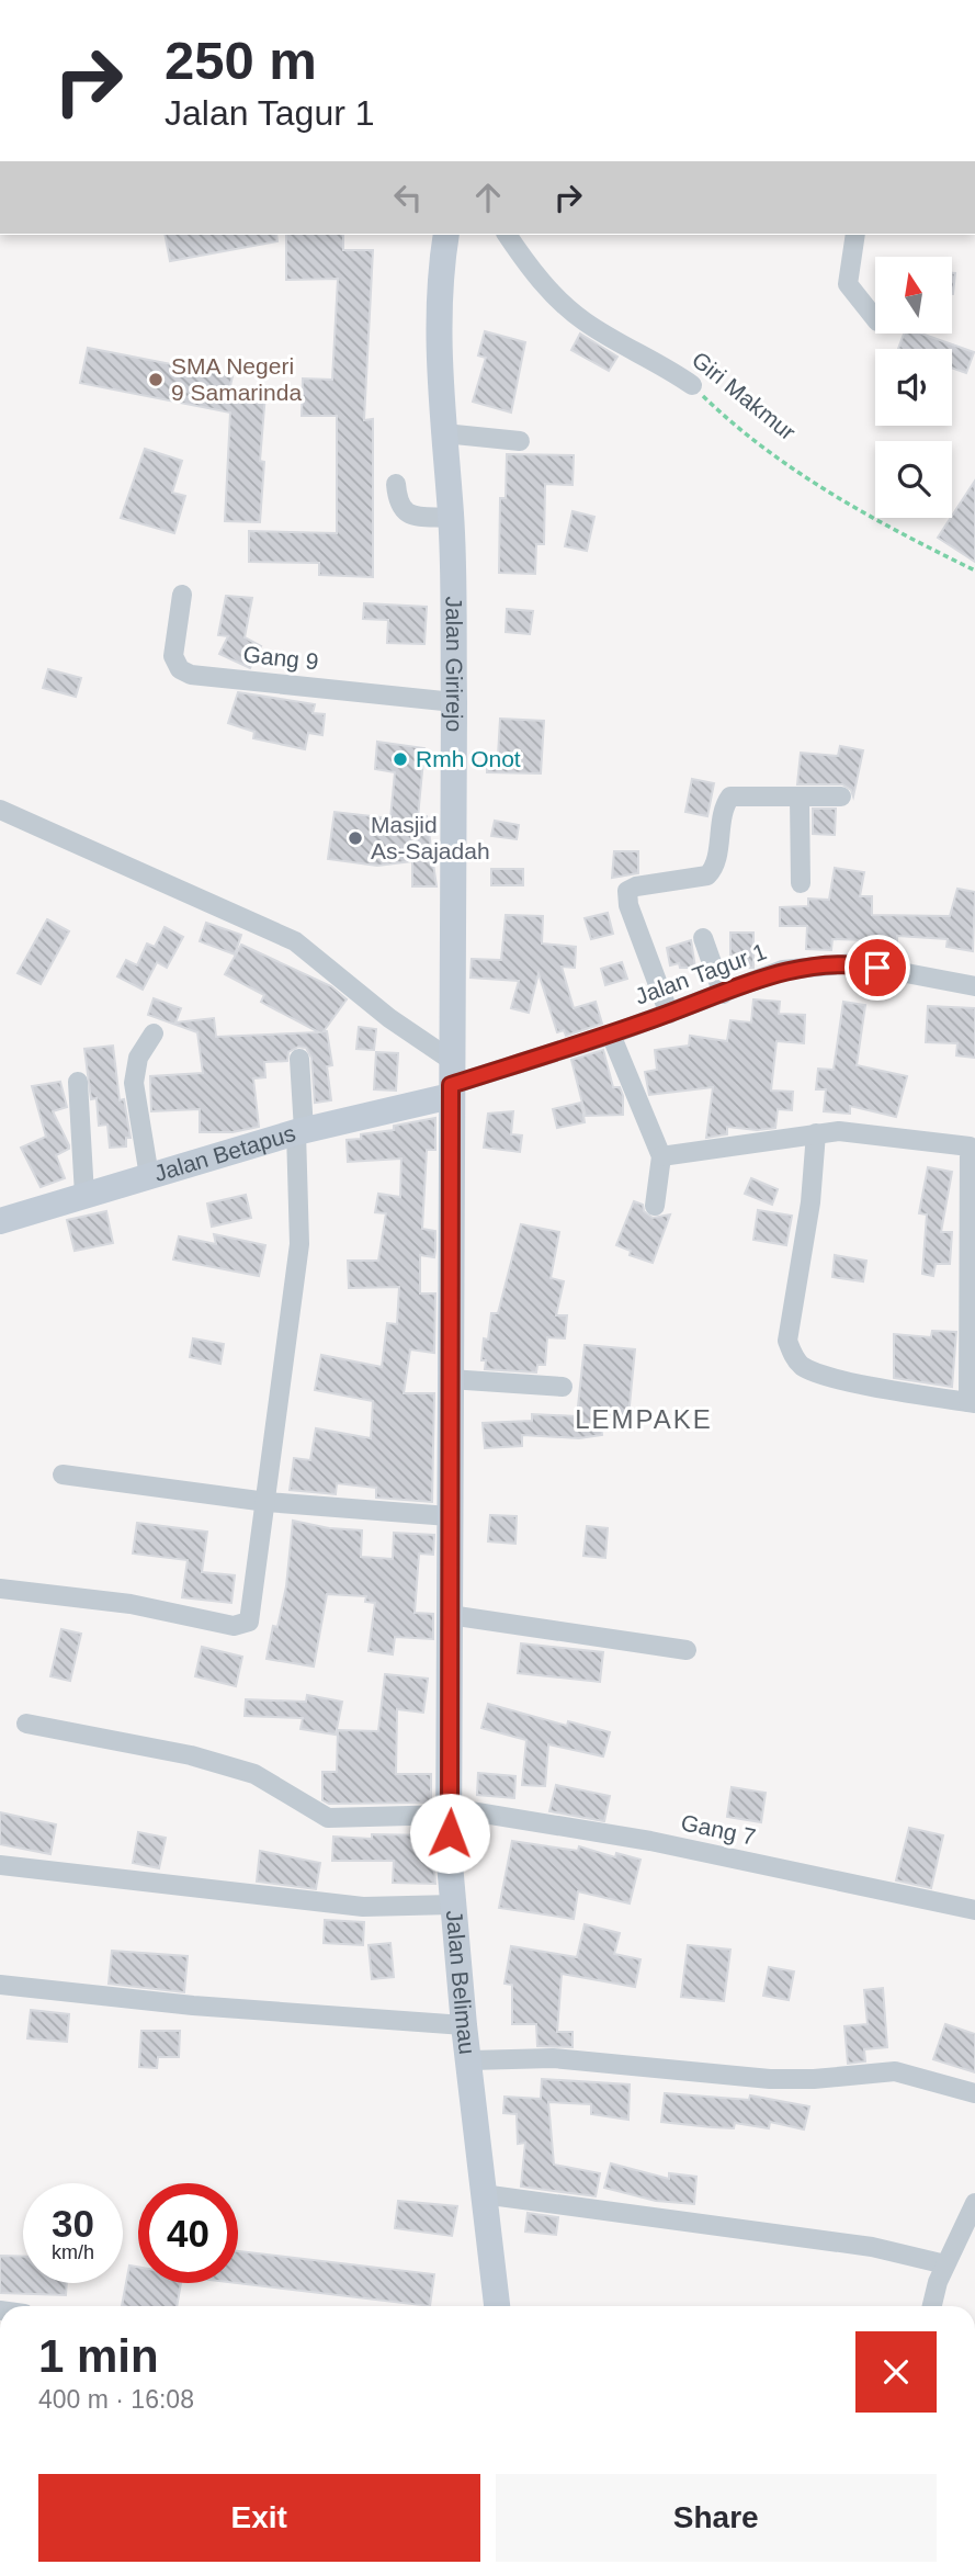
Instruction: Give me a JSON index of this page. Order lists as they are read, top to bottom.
{
  "streets": {
    "street": [
      "Giri Makmur",
      "Gang 9",
      "Jalan Girirejo",
      "Jalan Tagur 1",
      "Jalan Betapus",
      "Gang 7",
      "Jalan Belimau"
    ]
  },
  "crossings": [
    ["Gang 9", "Jalan Girirejo"],
    ["Jalan Girirejo", "Jalan Tagur 1"],
    ["Jalan Girirejo", "Jalan Betapus"],
    ["Jalan Girirejo", "Jalan Belimau"],
    ["Jalan Tagur 1", "Jalan Betapus"],
    ["Jalan Tagur 1", "Jalan Belimau"],
    ["Jalan Betapus", "Jalan Belimau"],
    ["Gang 7", "Jalan Belimau"]
  ],
  "districts": ["LEMPAKE"],
  "places": ["SMA Negeri 9 Samarinda", "Rmh Onot", "Masjid As-Sajadah"],
  "north": "top",
  "page": {
    "turn": ["250 m", "Jalan Tagur 1"],
    "speed": "30 km/h",
    "limit": "40",
    "heading": ["1 min", "400 m · 16:08"],
    "buttons": ["Exit", "Share"]
  }
}
